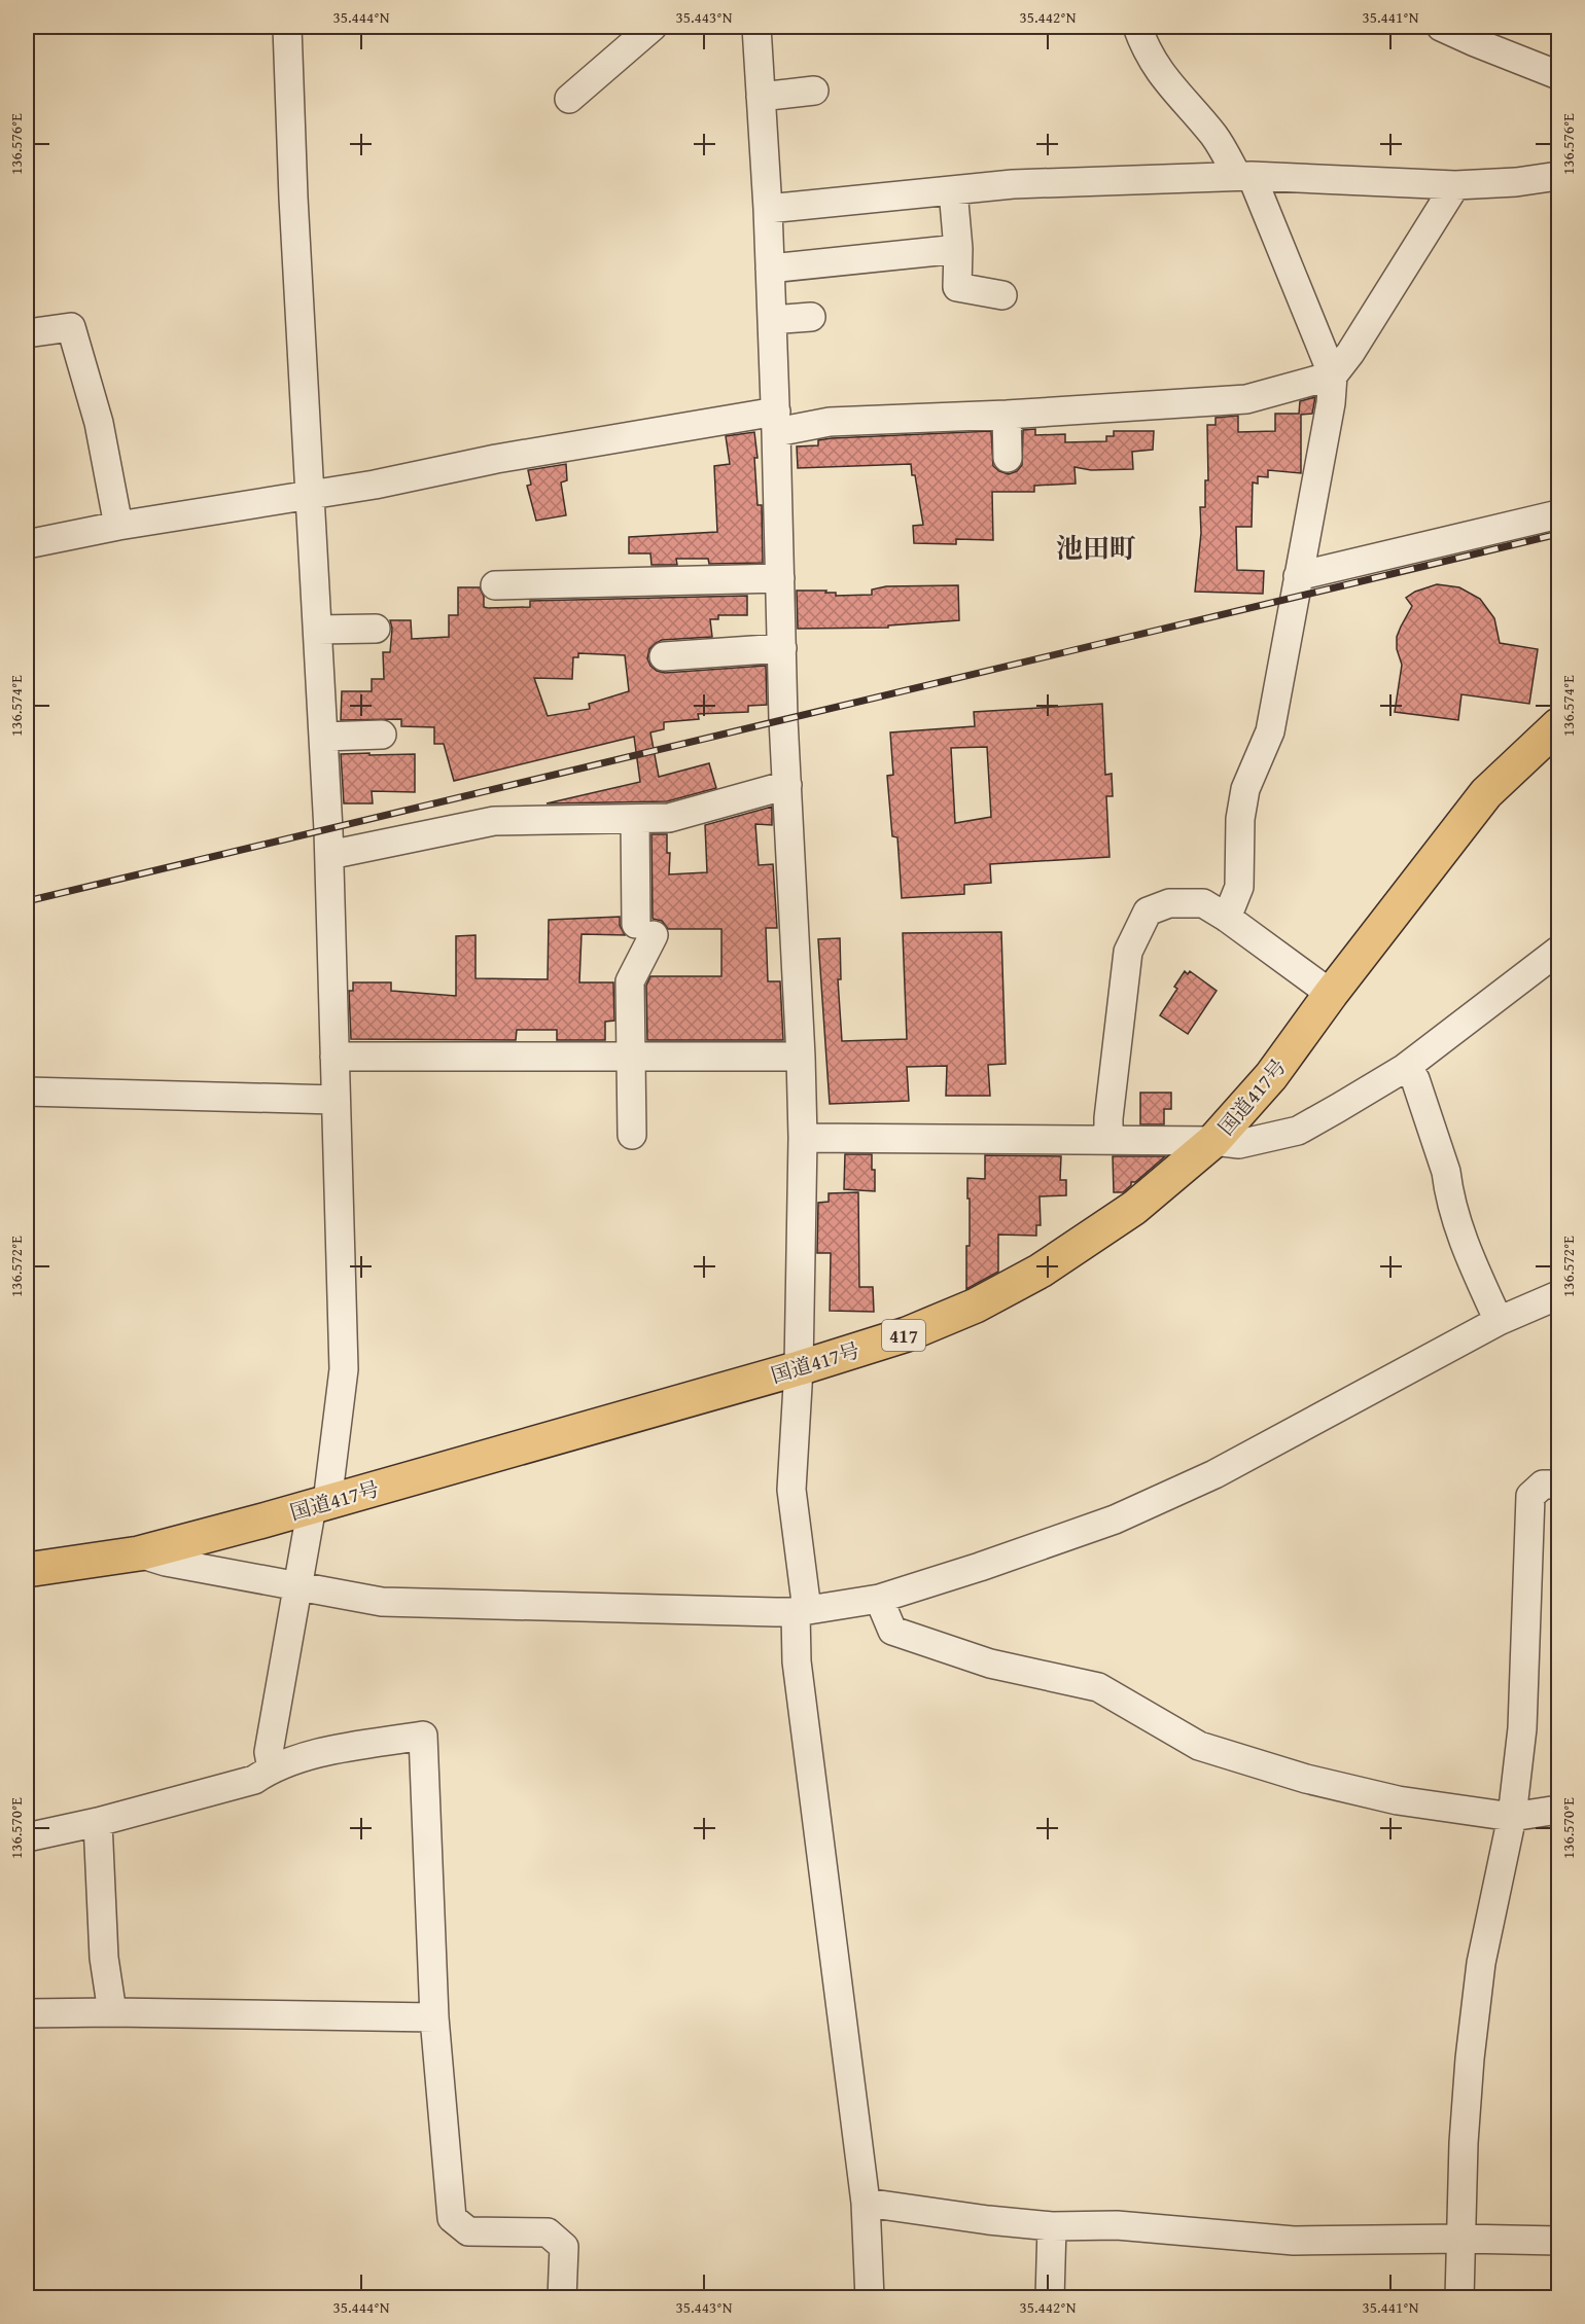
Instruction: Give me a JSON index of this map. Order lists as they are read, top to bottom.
{
  "streets": {
    "highway": ["国道417号", "417"]
  },
  "districts": ["池田町"],
  "coordinates": [
    "35.444°N",
    "35.443°N",
    "35.442°N",
    "35.441°N",
    "136.576°E",
    "136.574°E",
    "136.572°E",
    "136.570°E"
  ]
}
